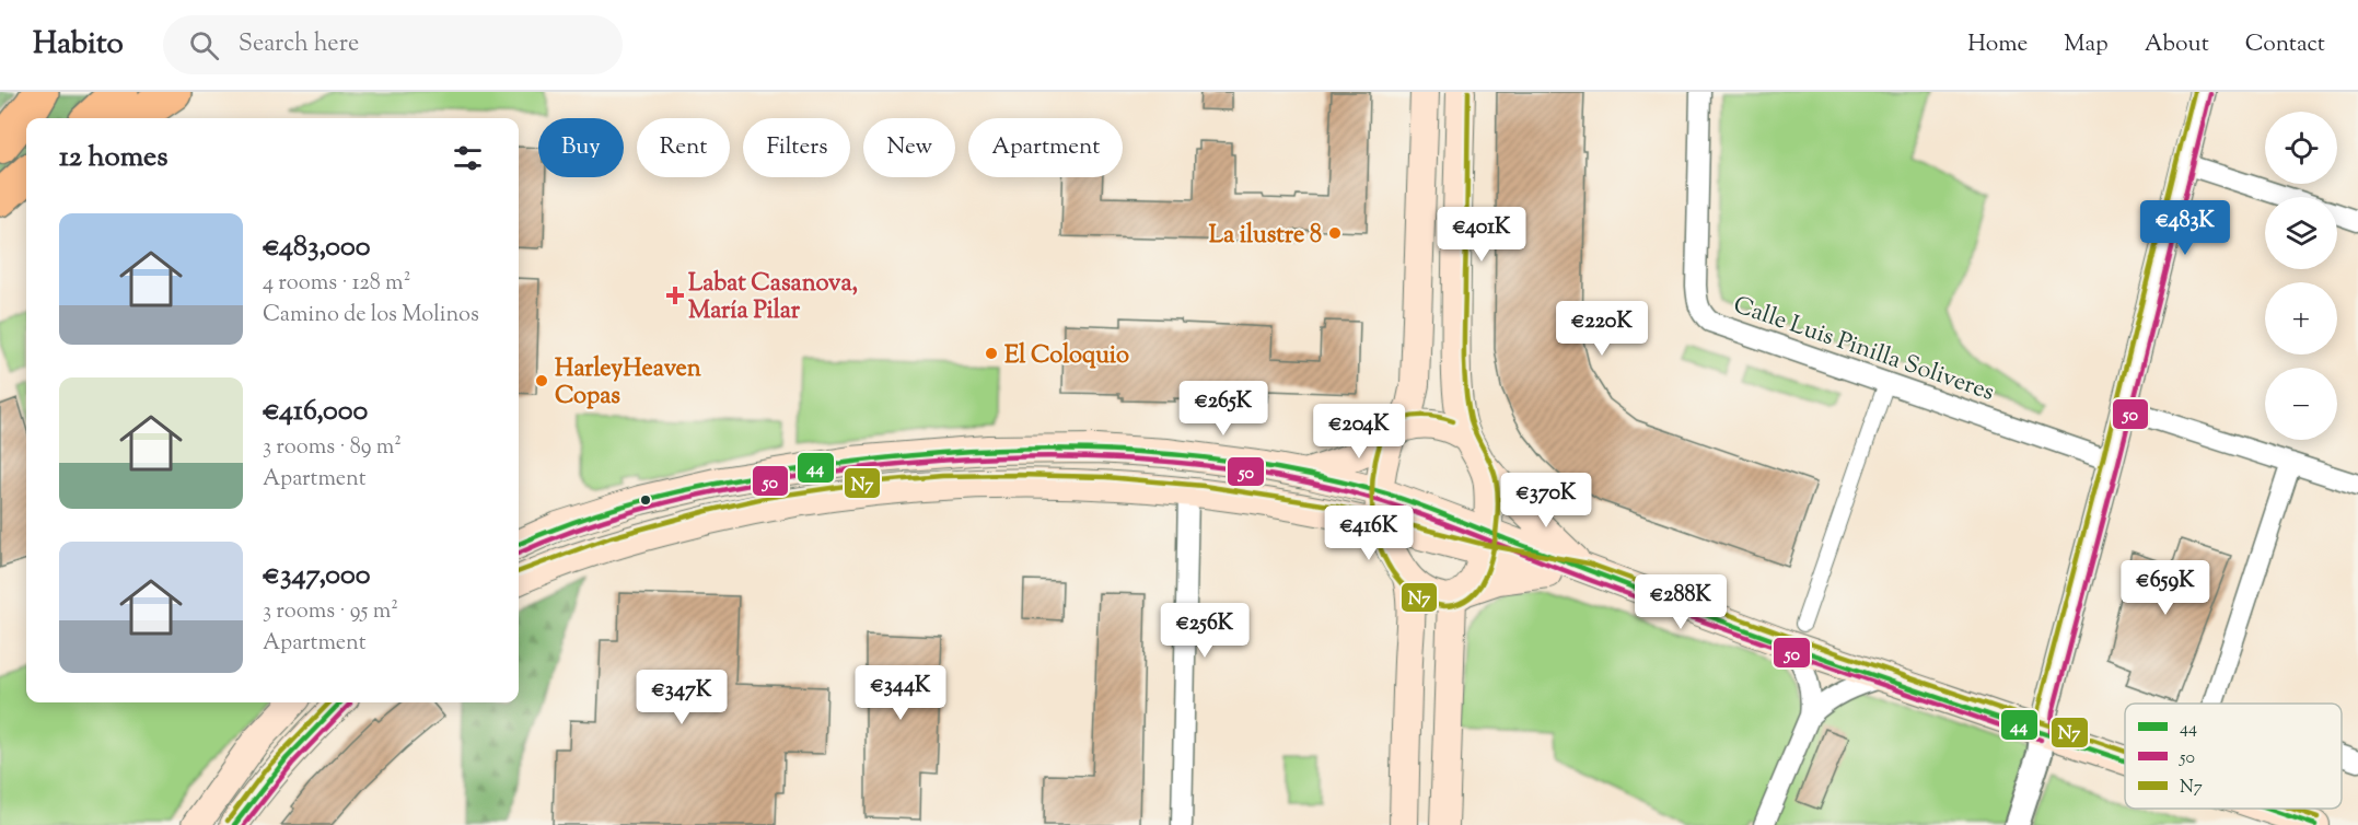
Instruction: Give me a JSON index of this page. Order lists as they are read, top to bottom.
{
  "streets": {
    "street": ["Calle Luis Pinilla Soliveres"]
  },
  "places": {
    "other": ["La ilustre 8", "El Coloquio", "HarleyHeaven Copas"],
    "health": ["Labat Casanova, María Pilar"]
  },
  "lines": ["transit line N7", "transit line 50", "transit line 44"],
  "legend": ["44", "50", "N7"],
  "page": {
    "header": "Habito",
    "search": "Search here",
    "nav": [
      "Home",
      "Map",
      "About",
      "Contact"
    ],
    "map_buttons": ["+", "−"],
    "chip": [
      "Buy",
      "Rent",
      "Filters",
      "New",
      "Apartment"
    ],
    "heading": "12 homes",
    "list": [
      {
        "name": "€483,000",
        "note": "4 rooms · 128 m² · Camino de los Molinos"
      },
      {
        "name": "€416,000",
        "note": "3 rooms · 89 m² · Apartment"
      },
      {
        "name": "€347,000",
        "note": "3 rooms · 95 m² · Apartment"
      }
    ],
    "price": [
      "€483K",
      "€401K",
      "€220K",
      "€265K",
      "€204K",
      "€370K",
      "€416K",
      "€659K",
      "€288K",
      "€256K",
      "€344K",
      "€347K"
    ]
  }
}
